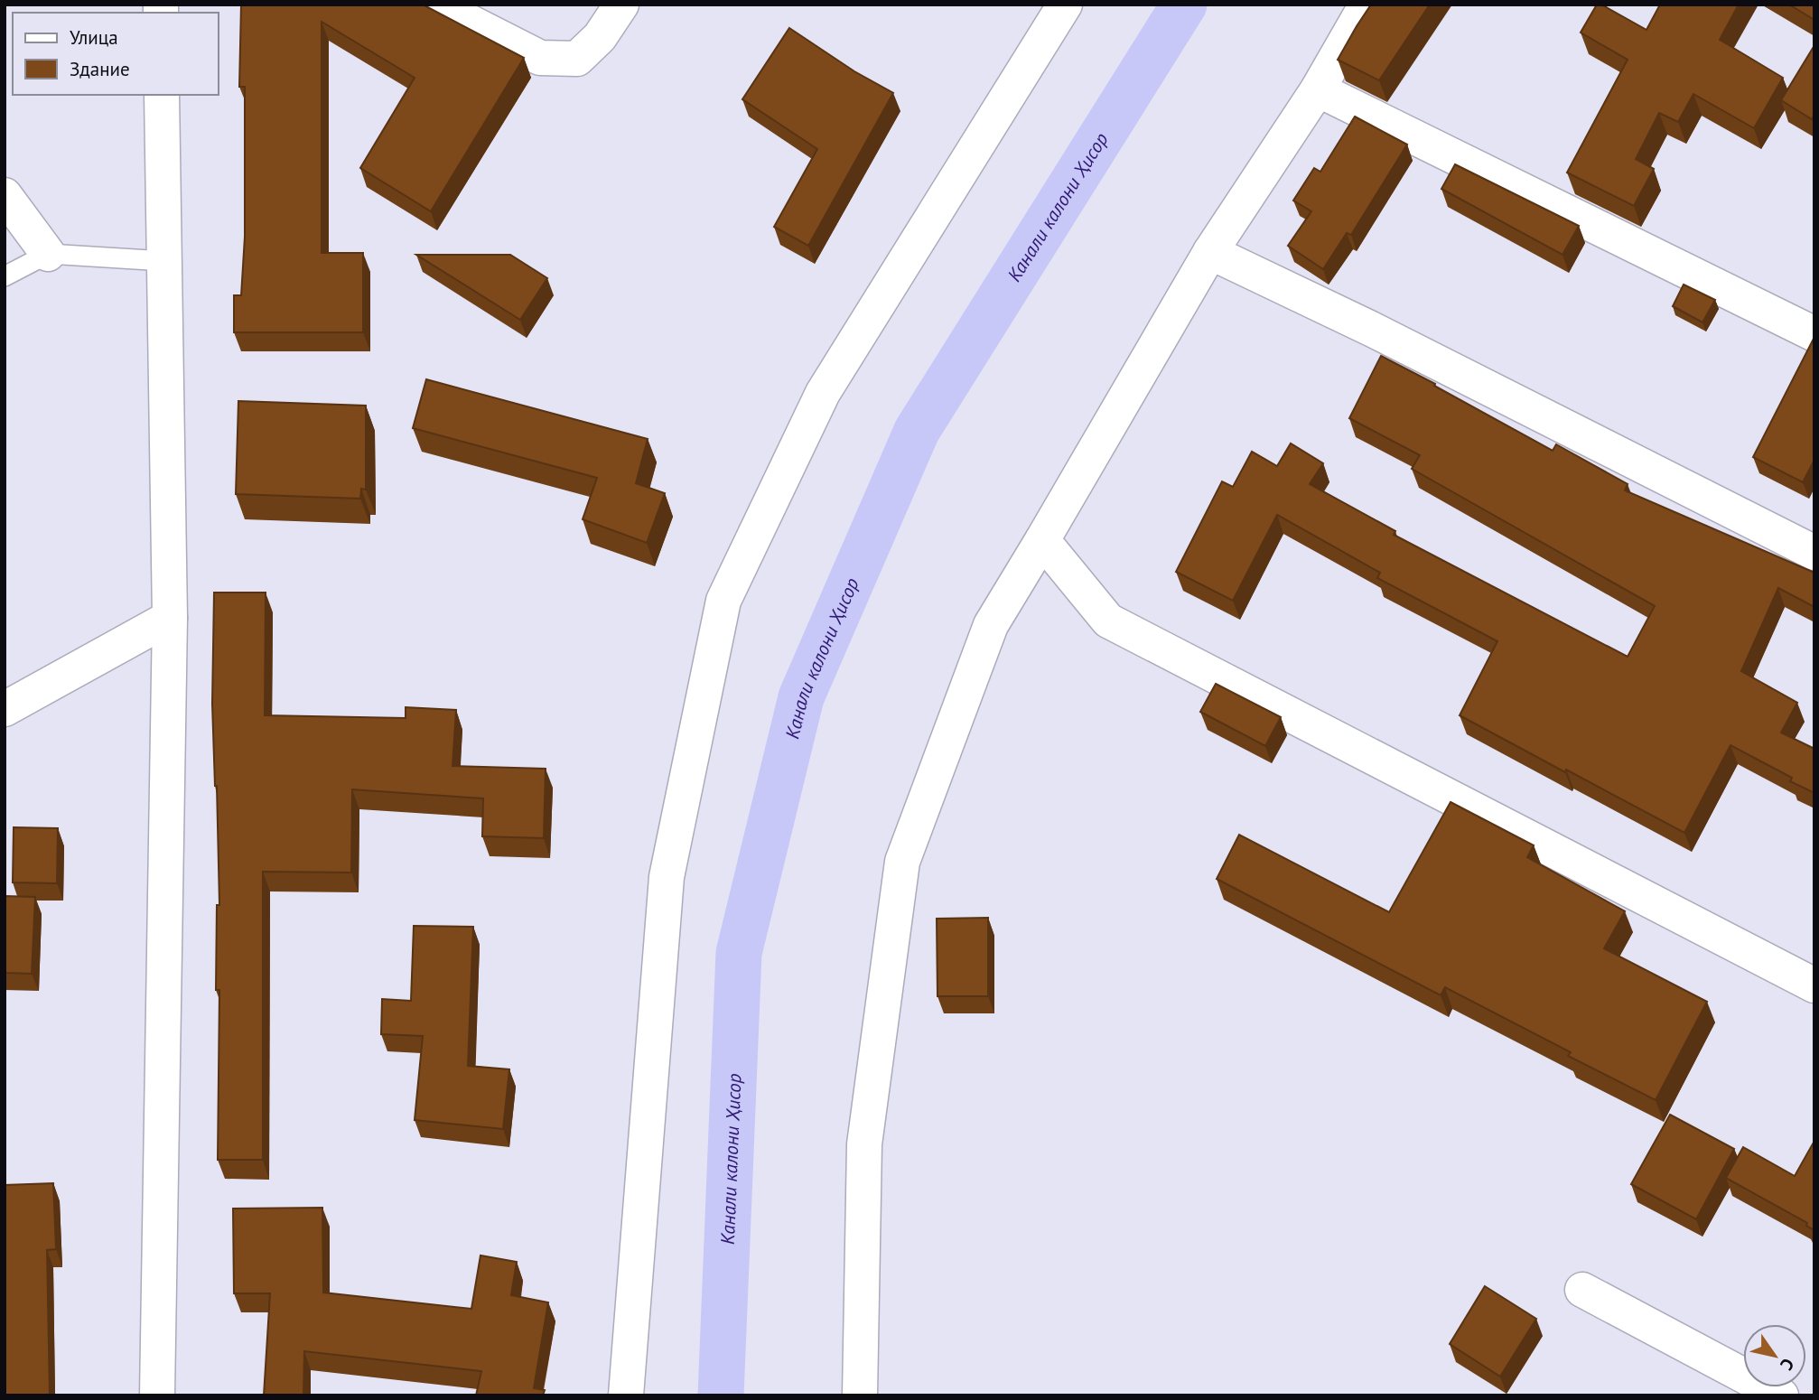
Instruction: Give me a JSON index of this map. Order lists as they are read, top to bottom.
{
  "water": ["Канали калони Ҳисор"],
  "legend": ["Улица", "Здание"],
  "north": "bottom right"
}
